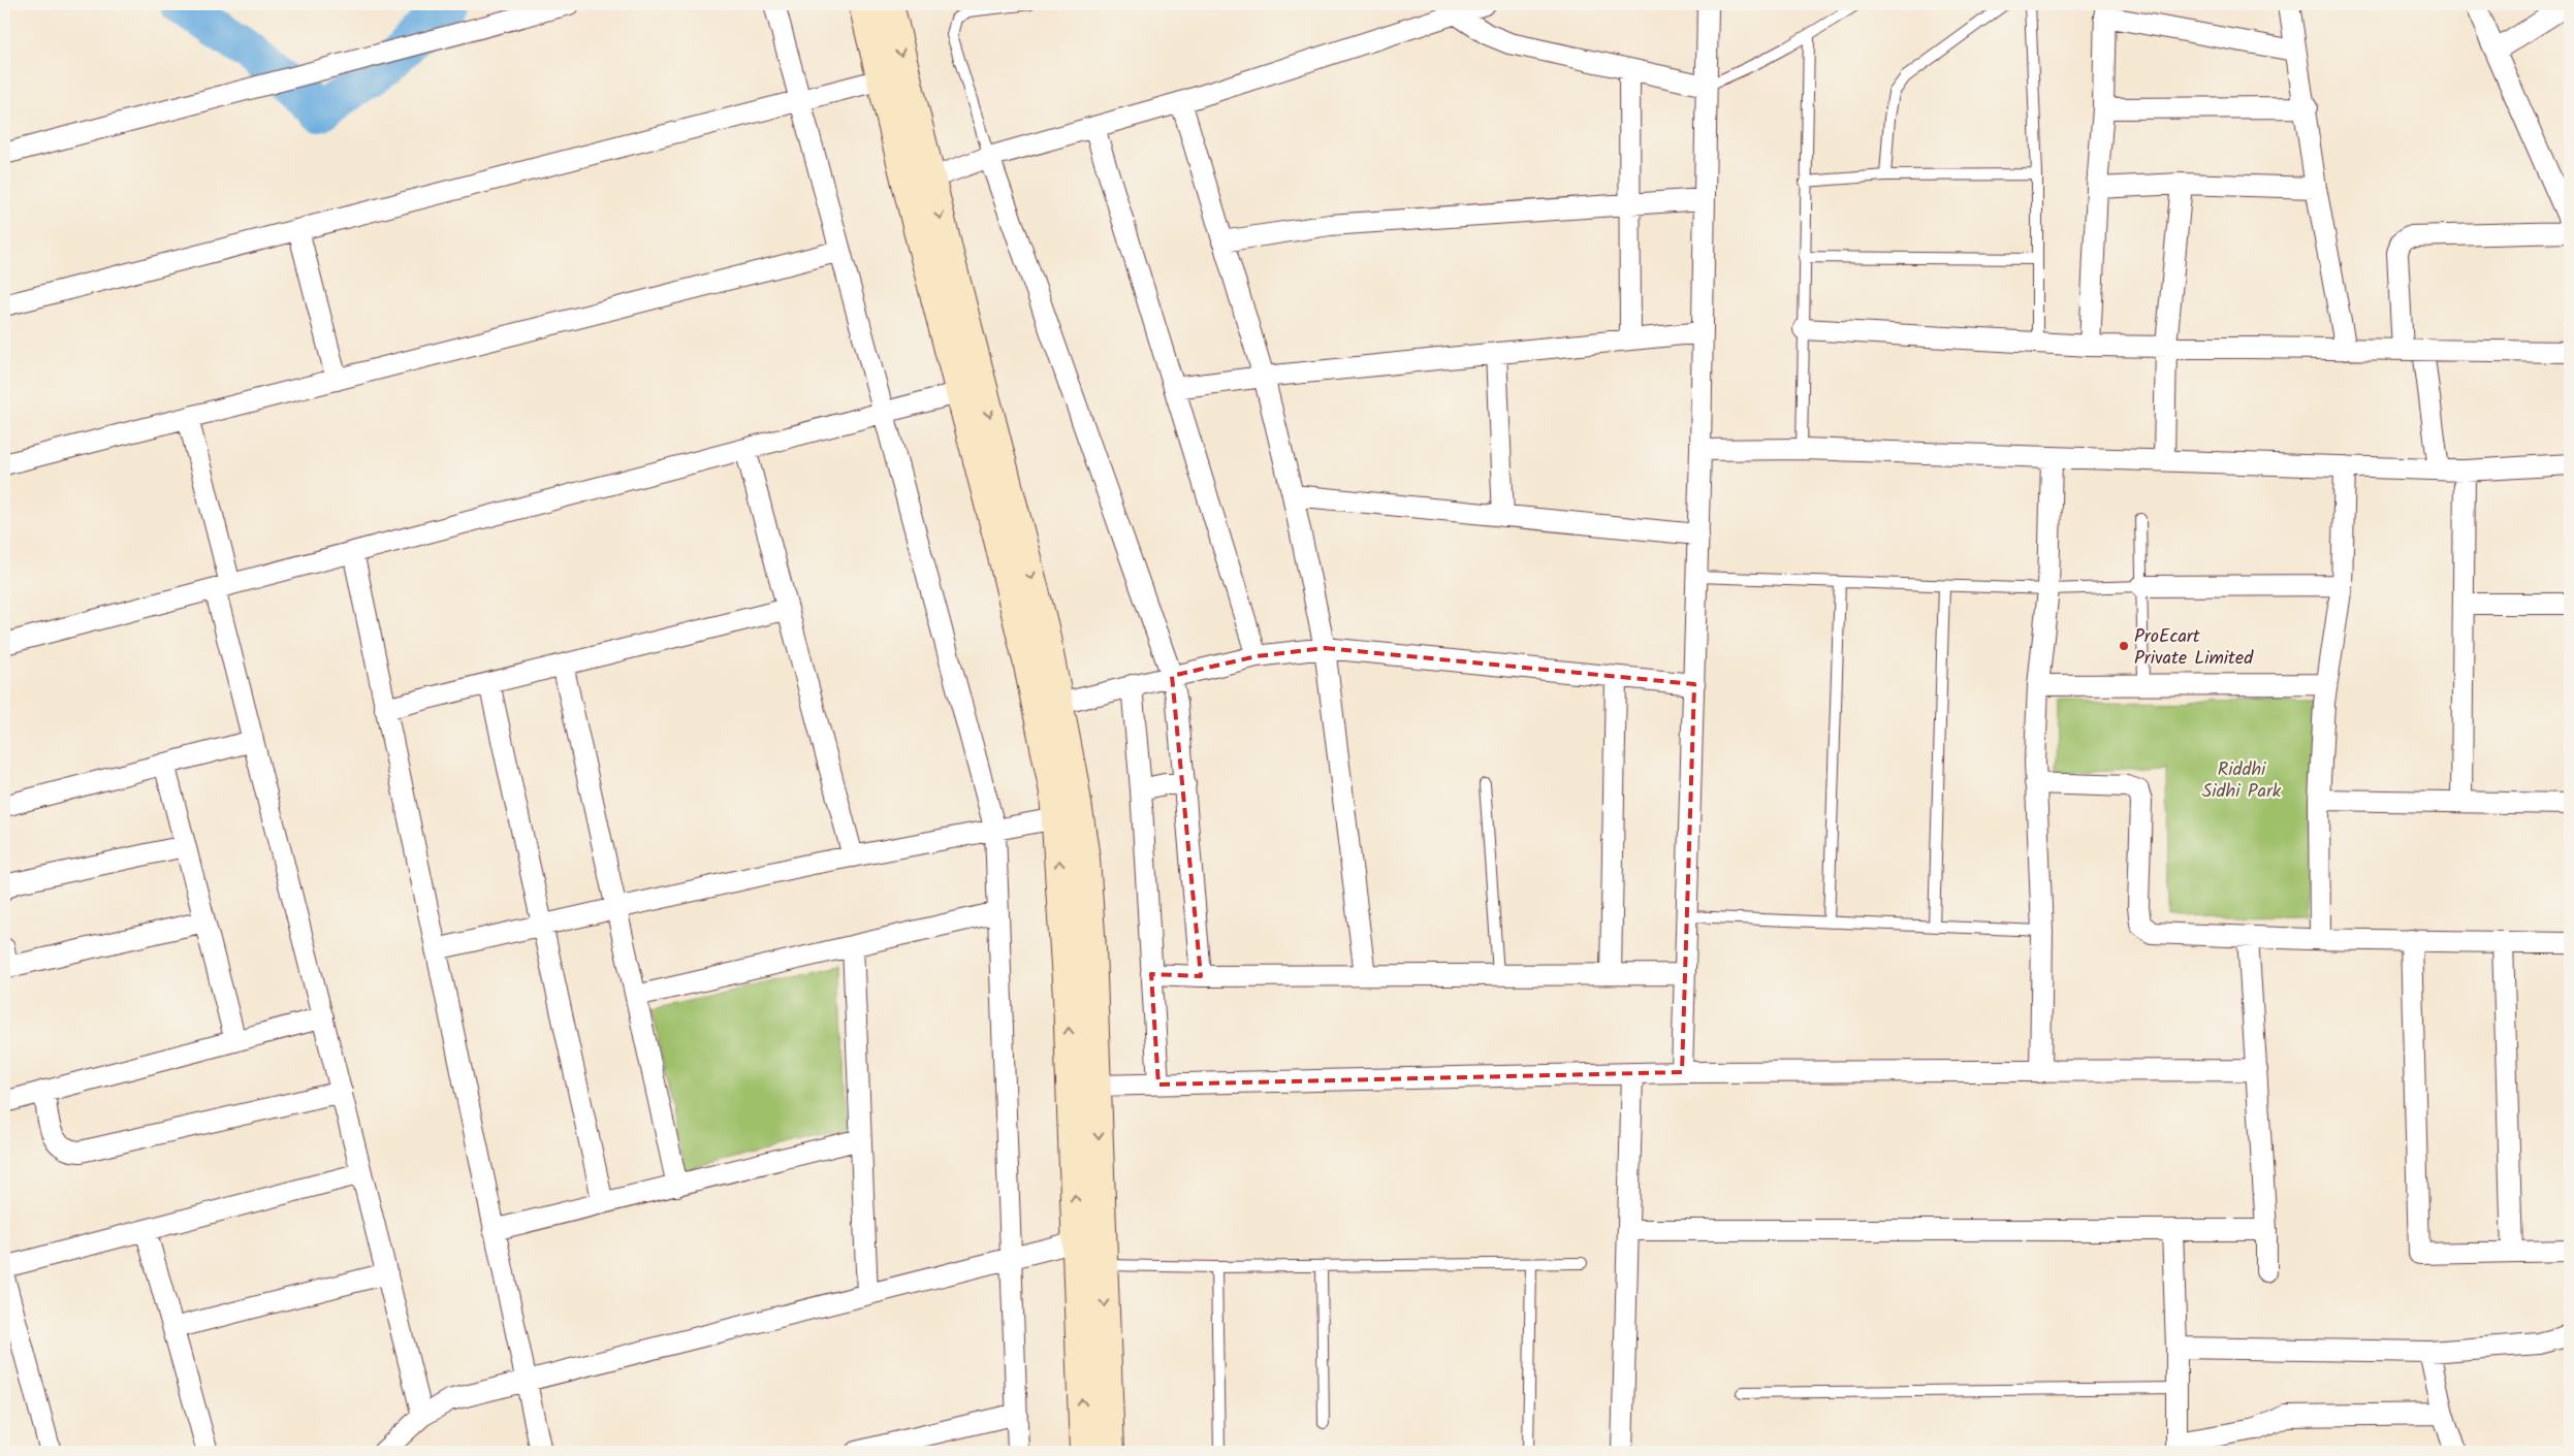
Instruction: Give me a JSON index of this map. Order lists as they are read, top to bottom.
{
  "parks": ["Riddhi Sidhi Park"],
  "places": ["ProEcart Private Limited"]
}
